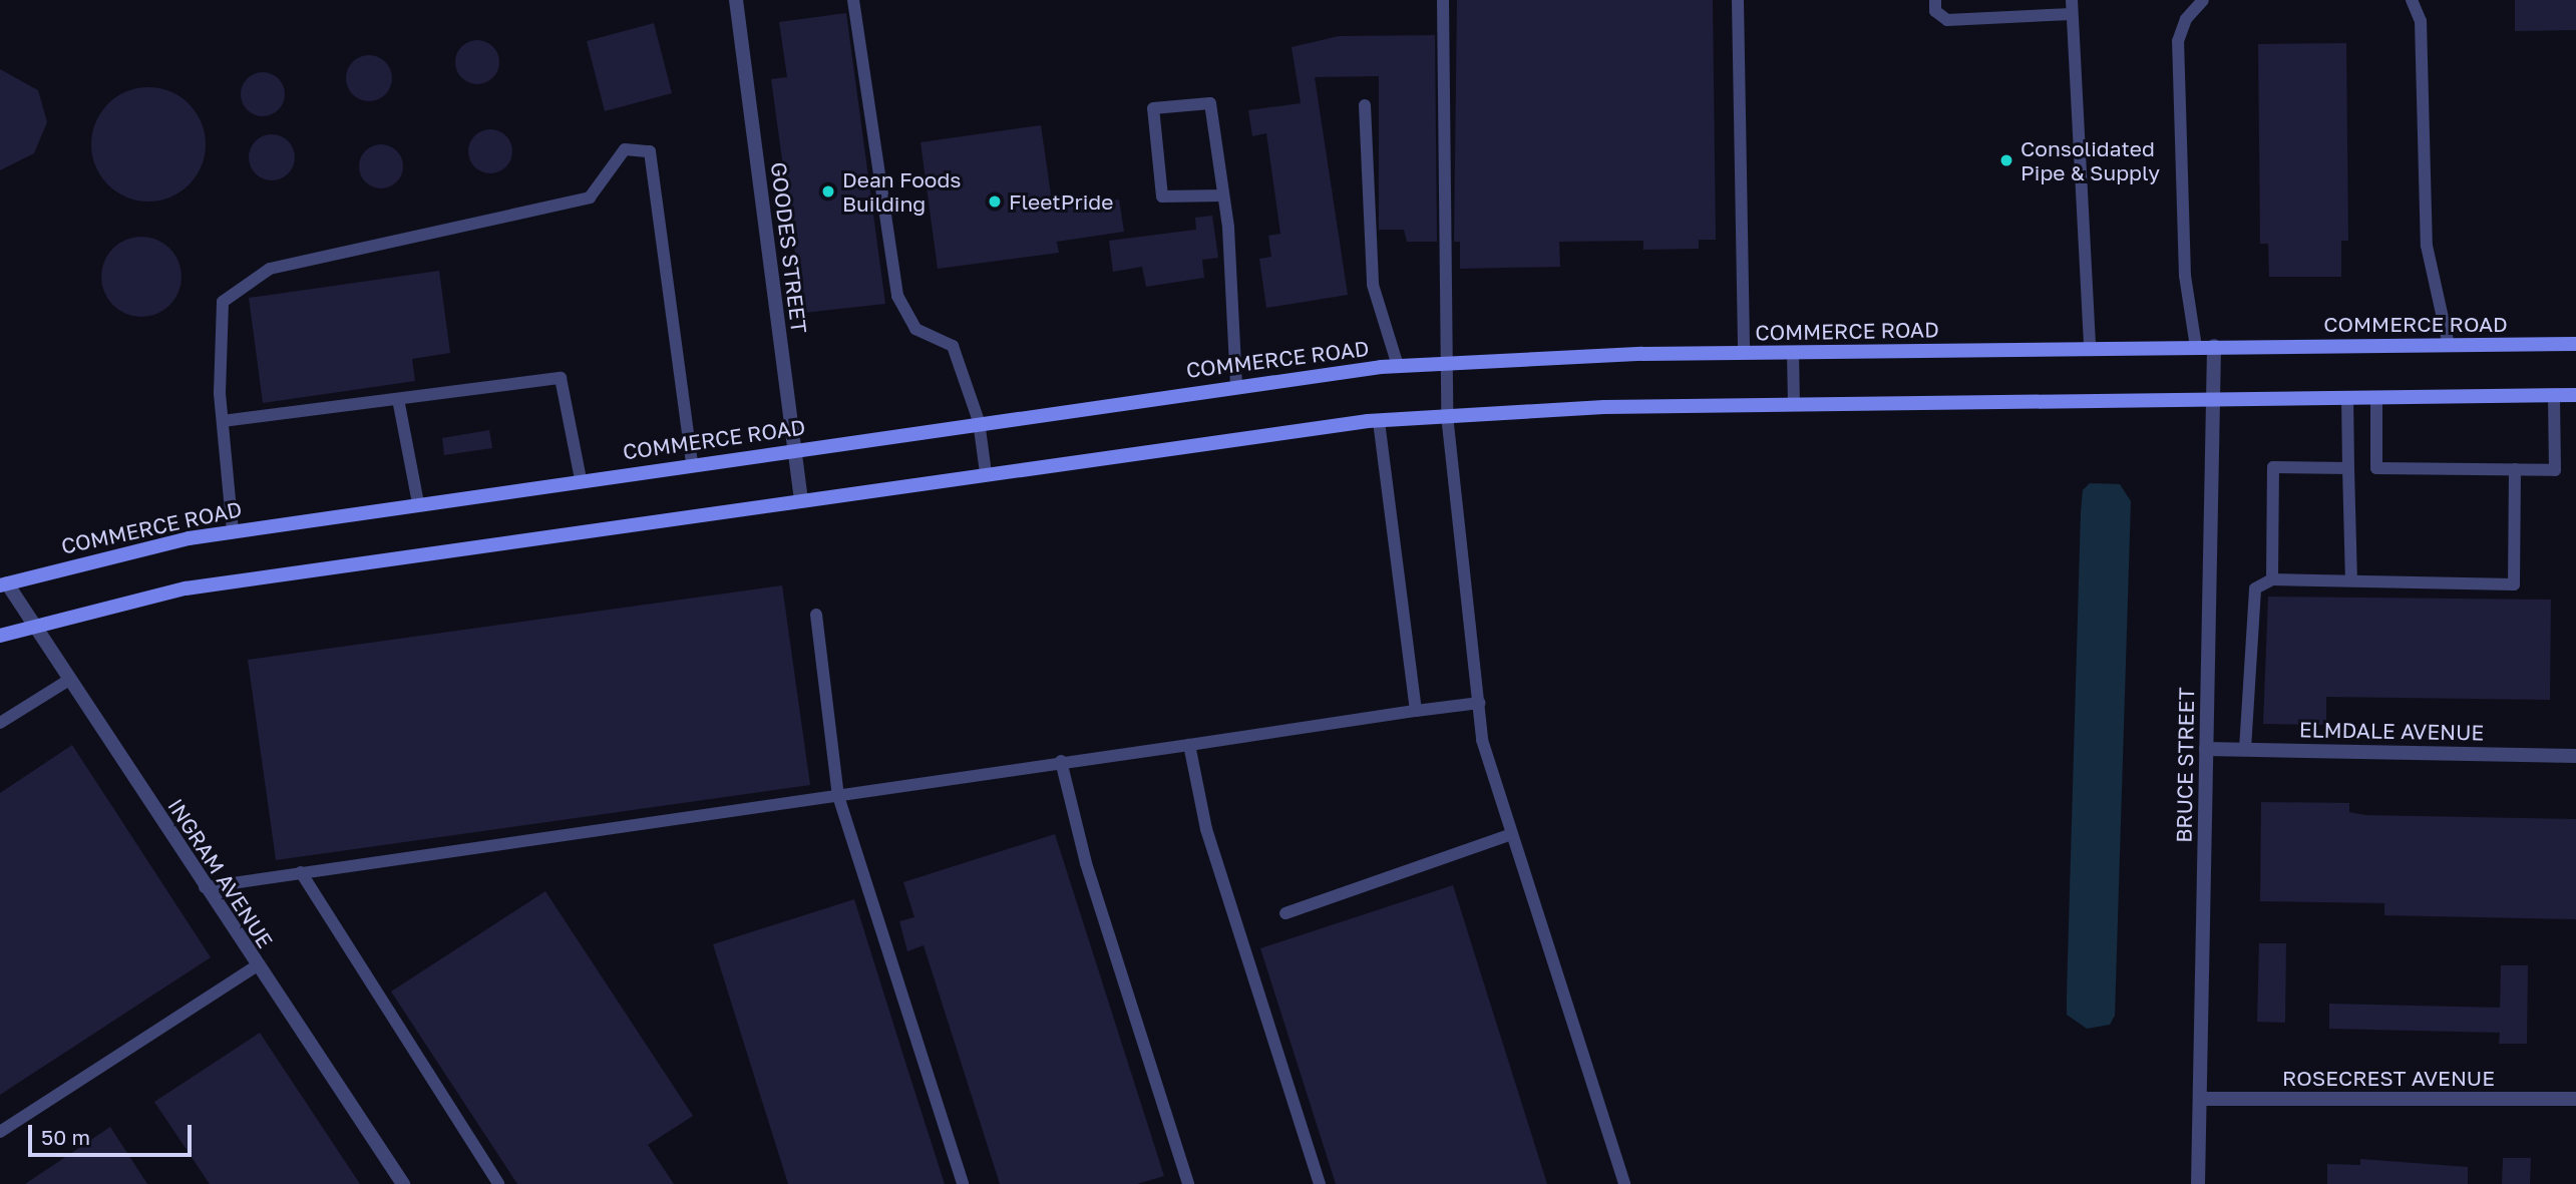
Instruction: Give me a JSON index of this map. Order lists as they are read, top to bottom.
{
  "streets": {
    "main road": ["COMMERCE ROAD"],
    "street": [
      "GOODES STREET",
      "ELMDALE AVENUE",
      "BRUCE STREET",
      "INGRAM AVENUE",
      "ROSECREST AVENUE"
    ]
  },
  "crossings": [
    ["GOODES STREET", "COMMERCE ROAD"],
    ["COMMERCE ROAD", "BRUCE STREET"],
    ["COMMERCE ROAD", "INGRAM AVENUE"],
    ["ELMDALE AVENUE", "BRUCE STREET"],
    ["BRUCE STREET", "ROSECREST AVENUE"]
  ],
  "places": ["Consolidated Pipe & Supply", "Dean Foods Building", "FleetPride"],
  "scale_bar": "50 m"
}
